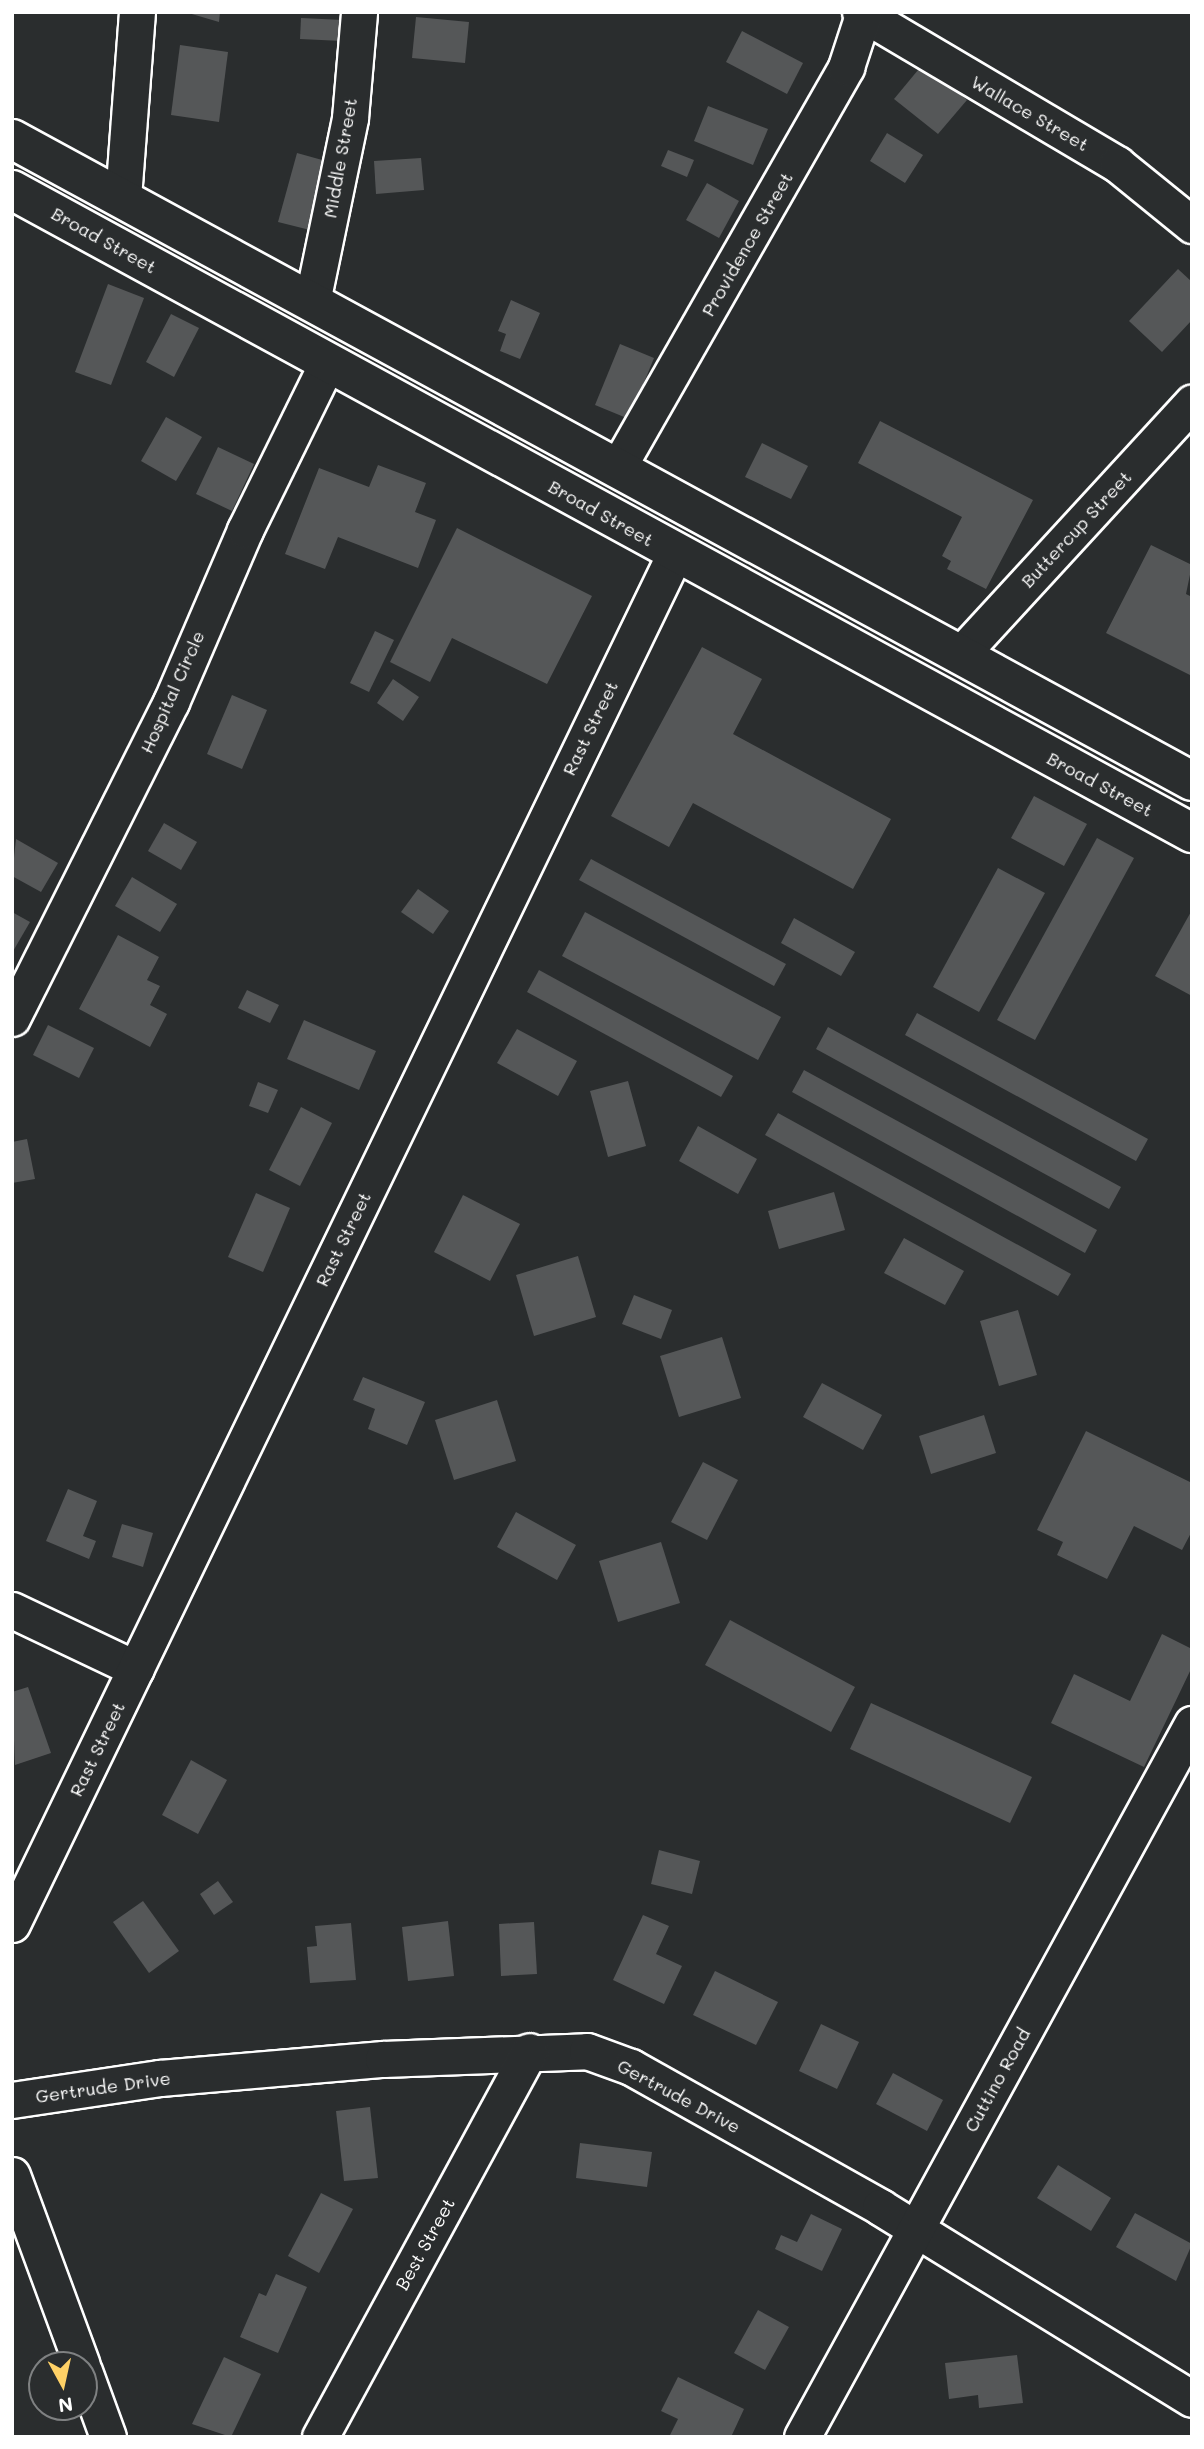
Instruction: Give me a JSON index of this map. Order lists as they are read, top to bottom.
{
  "streets": {
    "main road": ["Broad Street"],
    "street": [
      "Wallace Street",
      "Middle Street",
      "Providence Street",
      "Buttercup Street",
      "Hospital Circle",
      "Rast Street",
      "Cuttino Road",
      "Gertrude Drive",
      "Best Street"
    ]
  },
  "crossings": [
    ["Wallace Street", "Providence Street"],
    ["Broad Street", "Hospital Circle"],
    ["Broad Street", "Rast Street"],
    ["Cuttino Road", "Gertrude Drive"],
    ["Gertrude Drive", "Best Street"]
  ],
  "north": "bottom"
}
